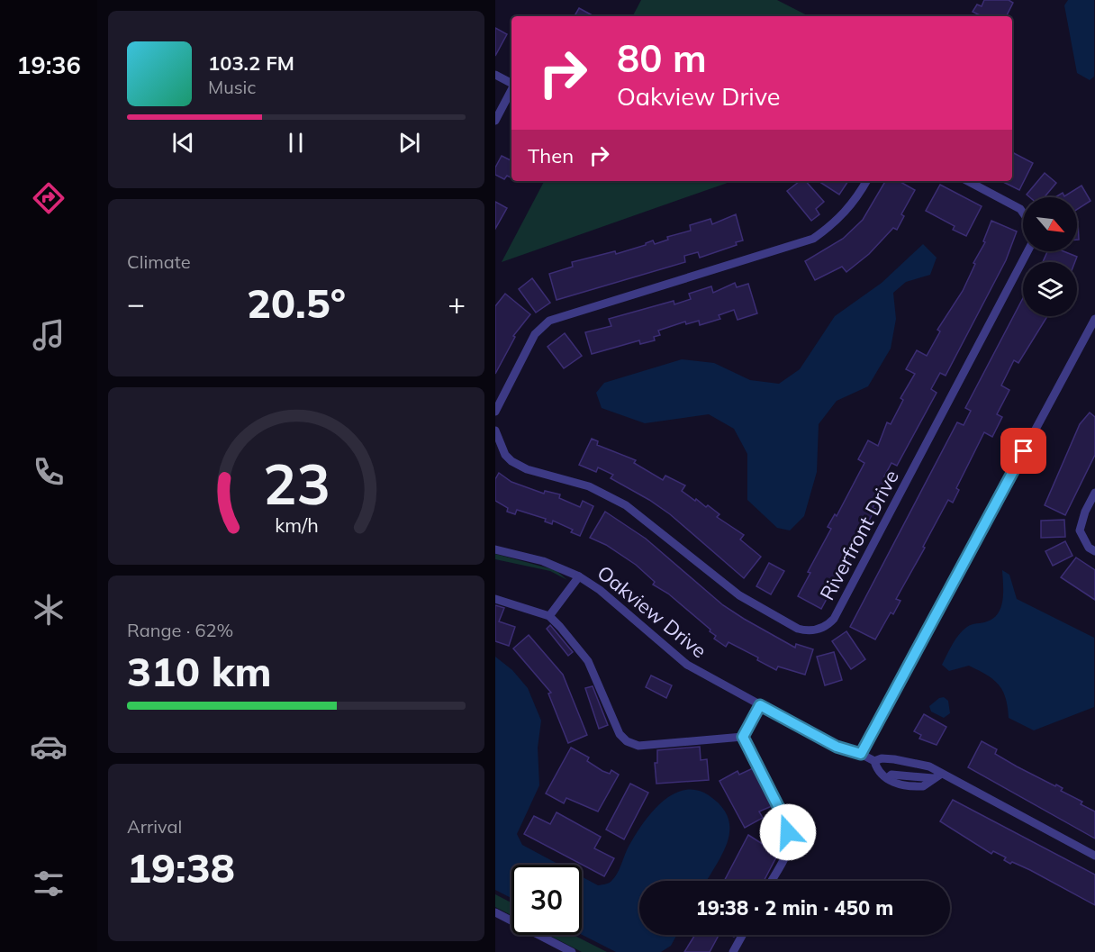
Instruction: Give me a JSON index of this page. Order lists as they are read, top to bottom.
{
  "streets": {
    "street": ["Riverfront Drive", "Oakview Drive"]
  },
  "north": "bottom right",
  "page": {
    "tabs": "19:36",
    "turn": ["80 m", "Oakview Drive"],
    "song": ["103.2 FM", "Music"],
    "then": "Then",
    "tile": [
      "Climate",
      ["Range · 62%", "310 km"],
      ["Arrival", "19:38"]
    ],
    "heat": ["−", "20.5°", "+"],
    "limit": "30",
    "trip": "19:38 · 2 min · 450 m",
    "gauge": ["23", "km/h"]
  }
}
